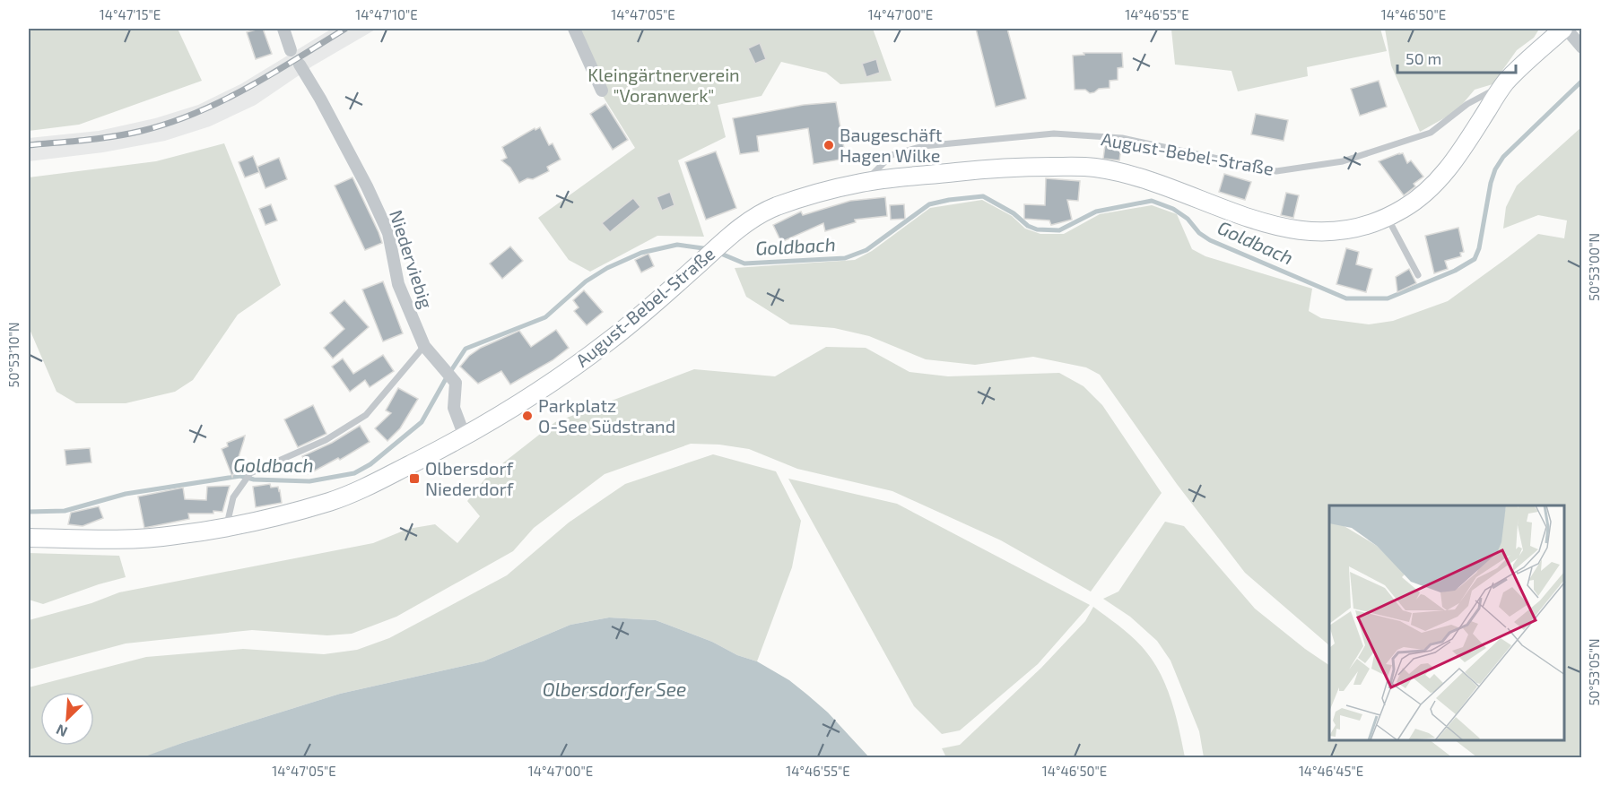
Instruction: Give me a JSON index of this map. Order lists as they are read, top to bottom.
{
  "streets": {
    "street": ["August-Bebel-Straße", "Niederviebig"]
  },
  "crossings": [
    ["August-Bebel-Straße", "Niederviebig"]
  ],
  "water": ["Goldbach", "Olbersdorfer See"],
  "parks": ["Kleingärtnerverein \"Voranwerk\""],
  "places": {
    "other": ["Baugeschäft Hagen Wilke", "Parkplatz O-See Südstrand"],
    "transit": ["Olbersdorf Niederdorf"]
  },
  "scale_bar": "50 m",
  "north": "bottom left",
  "coordinates": [
    "14°47'15\"E",
    "14°47'10\"E",
    "14°47'05\"E",
    "14°47'00\"E",
    "14°46'55\"E",
    "14°46'50\"E",
    "50°53'00\"N",
    "50°53'10\"N",
    "50°53'05\"N",
    "14°46'45\"E"
  ]
}
